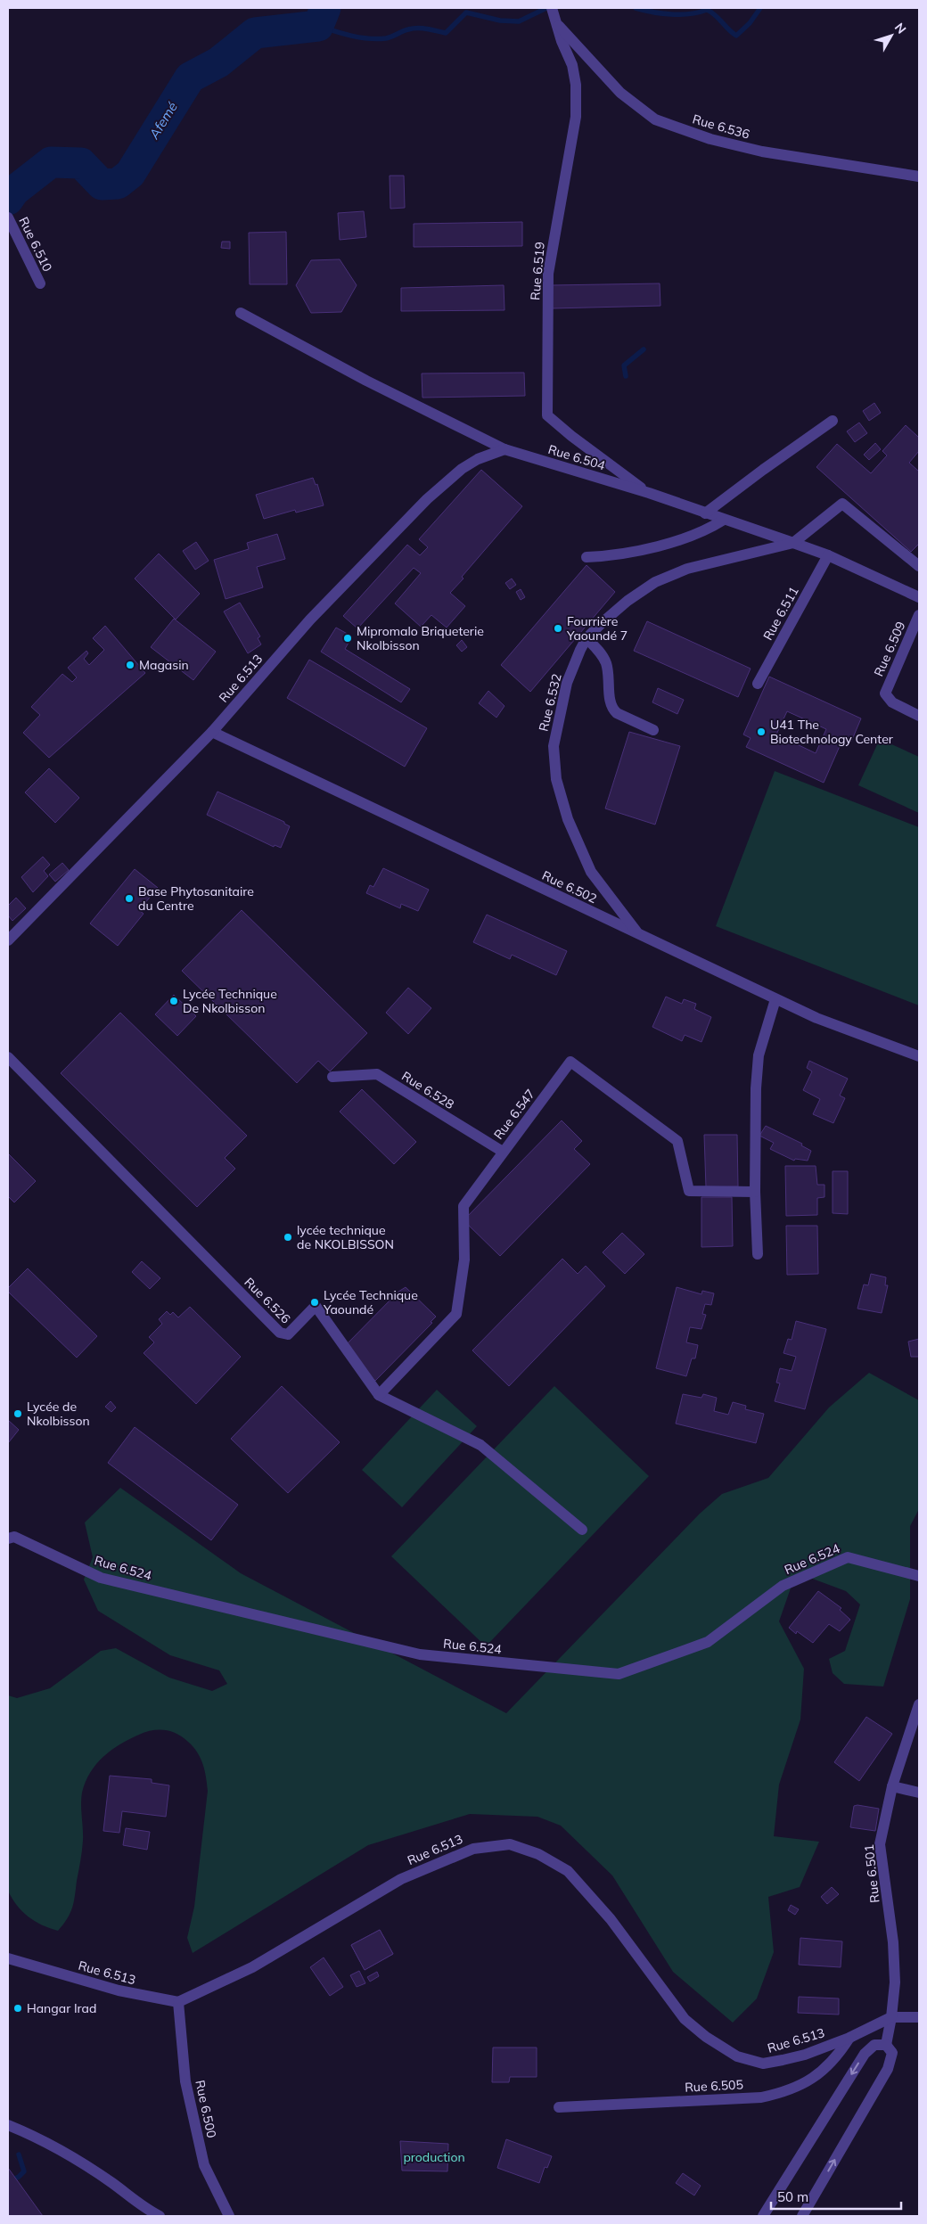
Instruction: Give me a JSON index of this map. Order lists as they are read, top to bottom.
{
  "streets": {
    "street": [
      "Rue 6.536",
      "Rue 6.510",
      "Rue 6.519",
      "Rue 6.504",
      "Rue 6.511",
      "Rue 6.509",
      "Rue 6.513",
      "Rue 6.532",
      "Rue 6.502",
      "Rue 6.528",
      "Rue 6.547",
      "Rue 6.526",
      "Rue 6.524",
      "Rue 6.501",
      "Rue 6.505",
      "Rue 6.500"
    ]
  },
  "crossings": [
    ["Rue 6.536", "Rue 6.519"],
    ["Rue 6.519", "Rue 6.504"],
    ["Rue 6.504", "Rue 6.511"],
    ["Rue 6.504", "Rue 6.513"],
    ["Rue 6.504", "Rue 6.532"],
    ["Rue 6.513", "Rue 6.502"],
    ["Rue 6.513", "Rue 6.501"],
    ["Rue 6.513", "Rue 6.505"],
    ["Rue 6.513", "Rue 6.500"],
    ["Rue 6.532", "Rue 6.502"],
    ["Rue 6.528", "Rue 6.547"],
    ["Rue 6.547", "Rue 6.526"]
  ],
  "water": ["Afemé"],
  "parks": ["production"],
  "places": [
    "Fourrière Yaoundé 7",
    "Mipromalo Briqueterie Nkolbisson",
    "Magasin",
    "U41 The Biotechnology Center",
    "Base Phytosanitaire du Centre",
    "Lycée Technique De Nkolbisson",
    "lycée technique de NKOLBISSON",
    "Lycée Technique Yaoundé",
    "Lycée de Nkolbisson",
    "Hangar Irad"
  ],
  "scale_bar": "50 m",
  "north": "top right"
}
